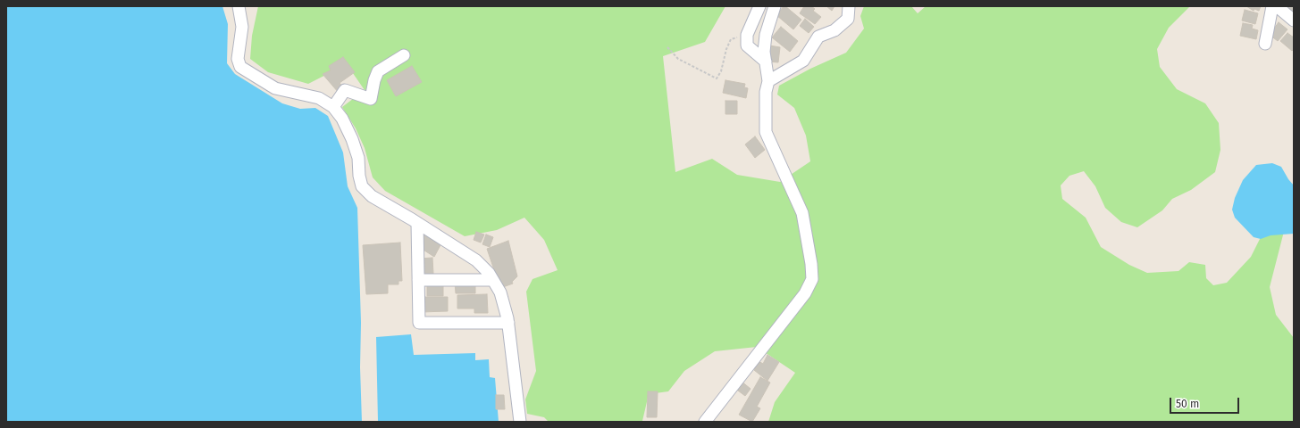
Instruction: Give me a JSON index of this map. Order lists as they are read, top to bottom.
{
  "scale_bar": "50 m"
}
